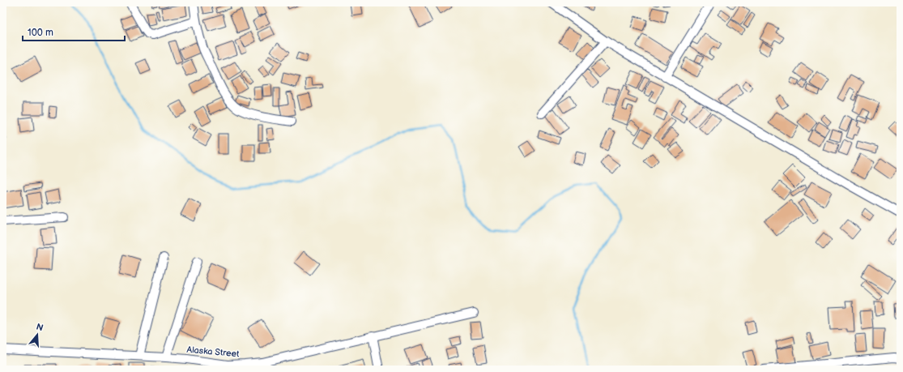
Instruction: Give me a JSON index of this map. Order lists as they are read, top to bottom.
{
  "streets": {
    "street": ["Alaska Street"]
  },
  "scale_bar": "100 m",
  "north": "top"
}
